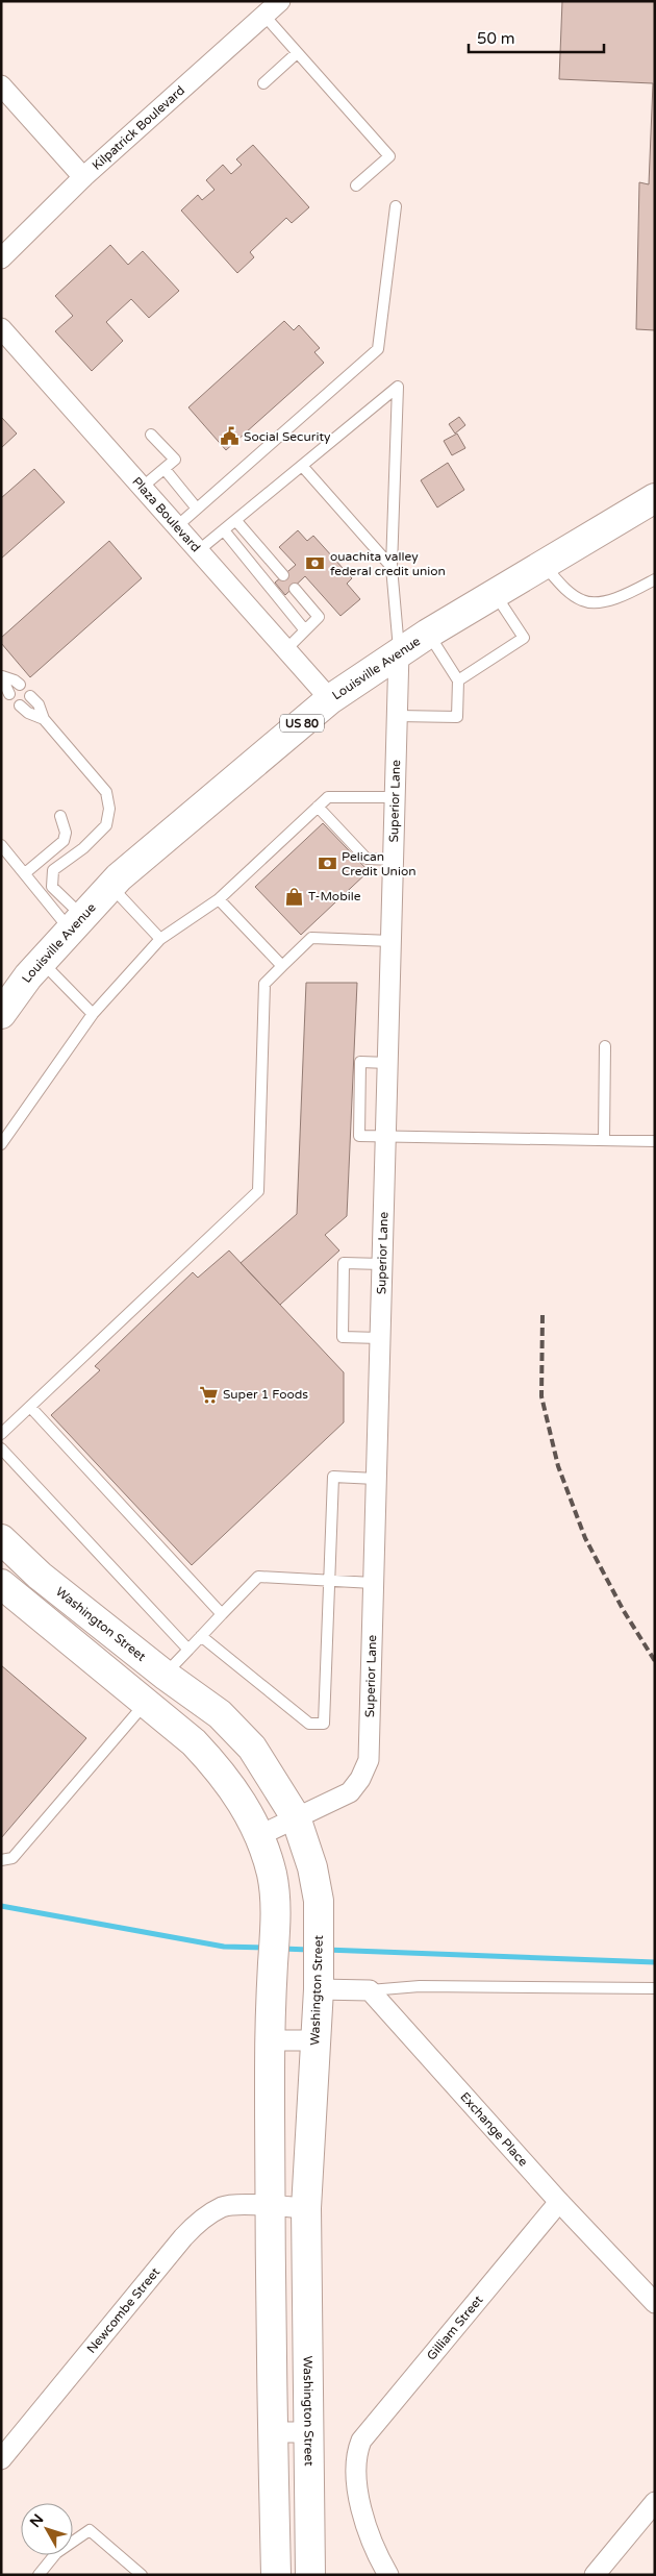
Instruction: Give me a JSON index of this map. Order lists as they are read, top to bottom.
{
  "streets": {
    "street": [
      "Kilpatrick Boulevard",
      "Plaza Boulevard",
      "Louisville Avenue",
      "US 80",
      "Superior Lane",
      "Washington Street",
      "Exchange Place",
      "Newcombe Street",
      "Gilliam Street"
    ]
  },
  "crossings": [
    ["Plaza Boulevard", "Louisville Avenue"],
    ["Louisville Avenue", "Superior Lane"],
    ["Superior Lane", "Washington Street"],
    ["Washington Street", "Newcombe Street"],
    ["Exchange Place", "Gilliam Street"]
  ],
  "places": {
    "public building": ["Social Security"],
    "bank": ["ouachita valley federal credit union", "Pelican Credit Union"],
    "shop": ["T-Mobile"],
    "supermarket": ["Super 1 Foods"]
  },
  "scale_bar": "50 m",
  "north": "top left"
}
